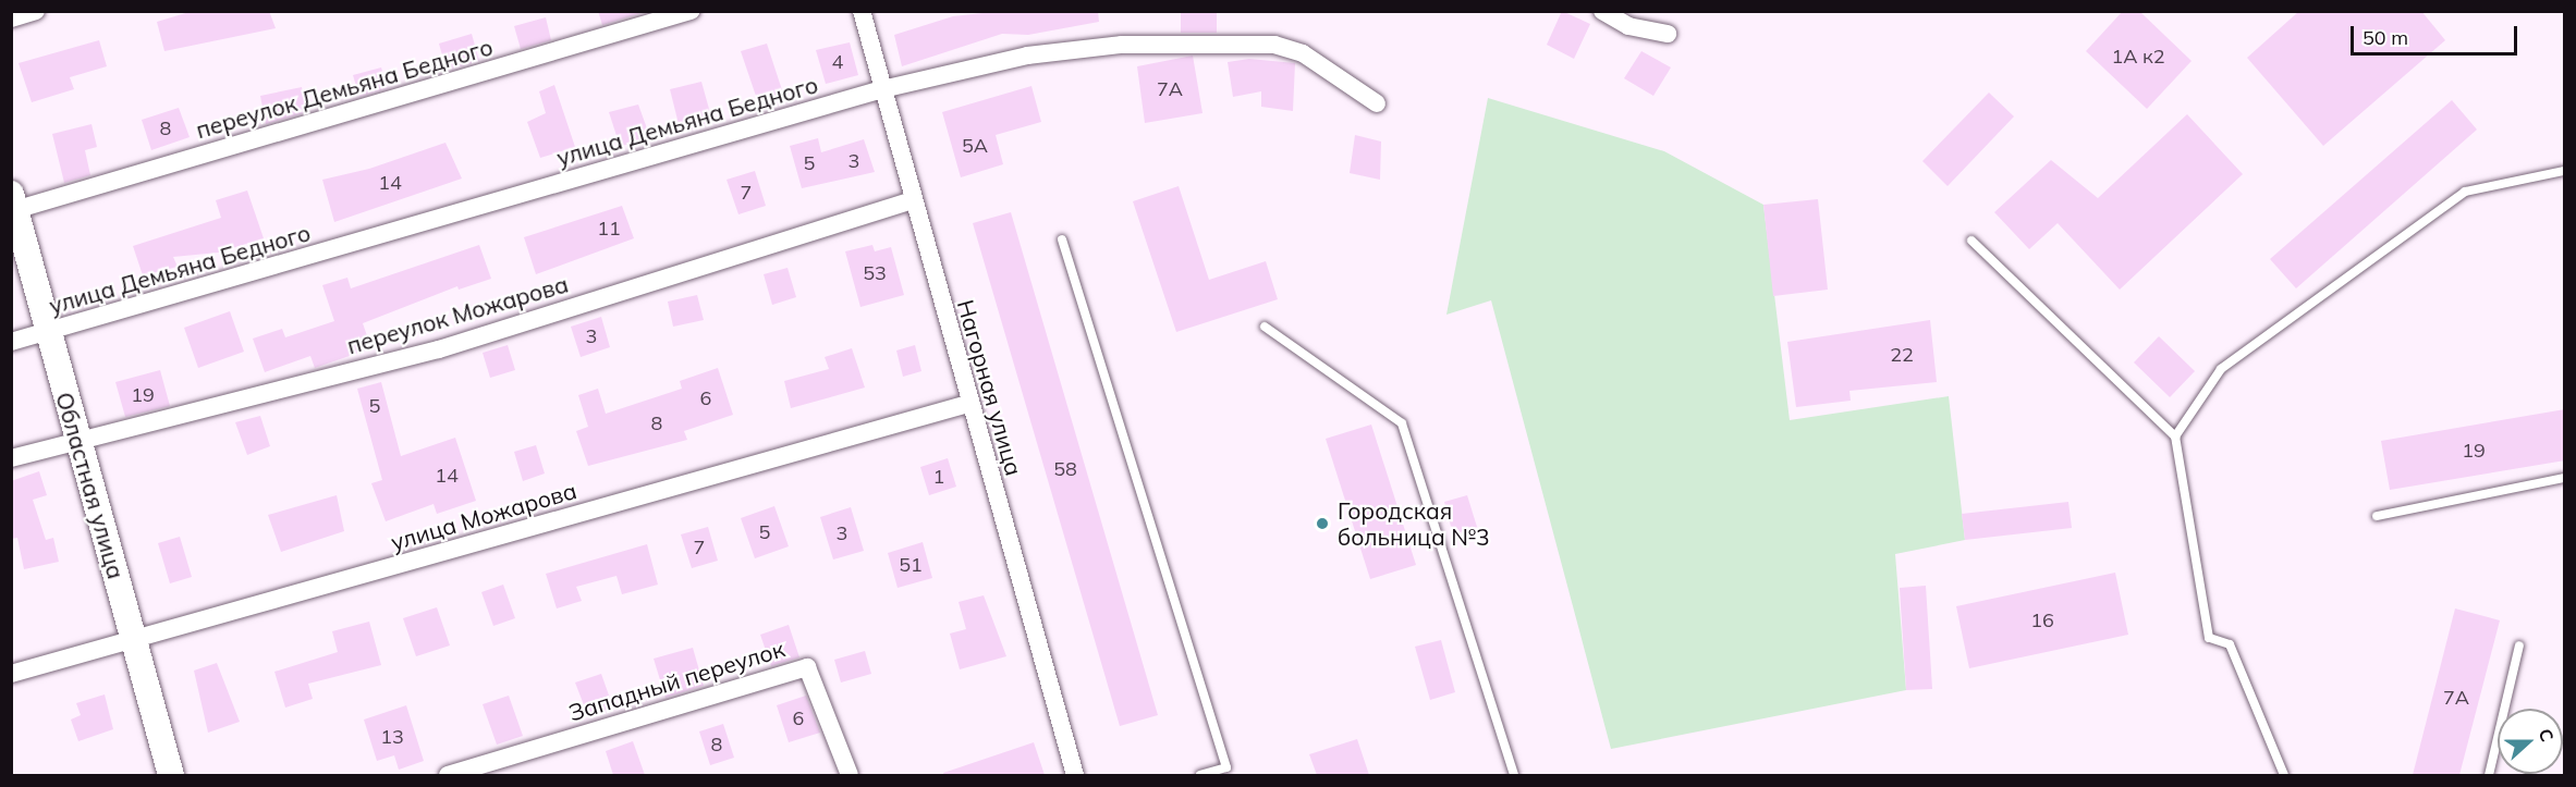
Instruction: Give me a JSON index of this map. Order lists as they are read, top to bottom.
{
  "streets": {
    "main road": ["Областная улица"],
    "street": [
      "переулок Демьяна Бедного",
      "улица Демьяна Бедного",
      "переулок Можарова",
      "Нагорная улица",
      "улица Можарова",
      "Западный переулок"
    ]
  },
  "crossings": [
    ["переулок Демьяна Бедного", "Областная улица"],
    ["улица Демьяна Бедного", "Нагорная улица"],
    ["улица Демьяна Бедного", "Областная улица"],
    ["переулок Можарова", "Нагорная улица"],
    ["переулок Можарова", "Областная улица"],
    ["Нагорная улица", "улица Можарова"],
    ["Областная улица", "улица Можарова"]
  ],
  "places": ["Городская больница №3"],
  "house_numbers": [
    "1А к2",
    "4",
    "7А",
    "8",
    "5А",
    "3",
    "5",
    "14",
    "7",
    "11",
    "53",
    "3",
    "22",
    "19",
    "6",
    "5",
    "8",
    "19",
    "58",
    "14",
    "1",
    "5",
    "3",
    "7",
    "51",
    "16",
    "7А",
    "6",
    "13",
    "8"
  ],
  "scale_bar": "50 m",
  "north": "right"
}
